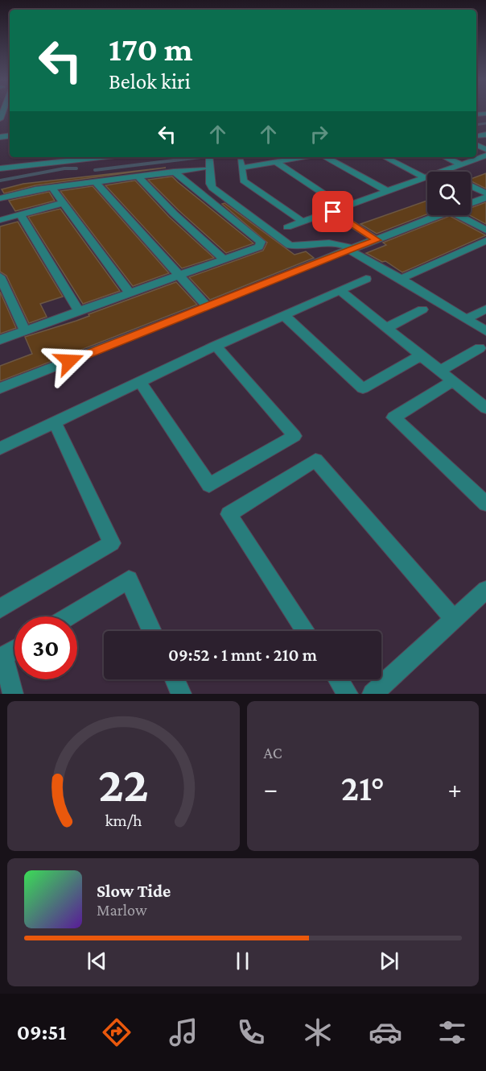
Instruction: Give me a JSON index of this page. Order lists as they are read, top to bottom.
{
  "page": {
    "turn": ["170 m", "Belok kiri"],
    "limit": "30",
    "trip": "09:52 · 1 mnt · 210 m",
    "tile": "AC",
    "heat": ["−", "21°", "+"],
    "song": ["Slow Tide", "Marlow"],
    "tabs": "09:51",
    "gauge": ["22", "km/h"]
  }
}
